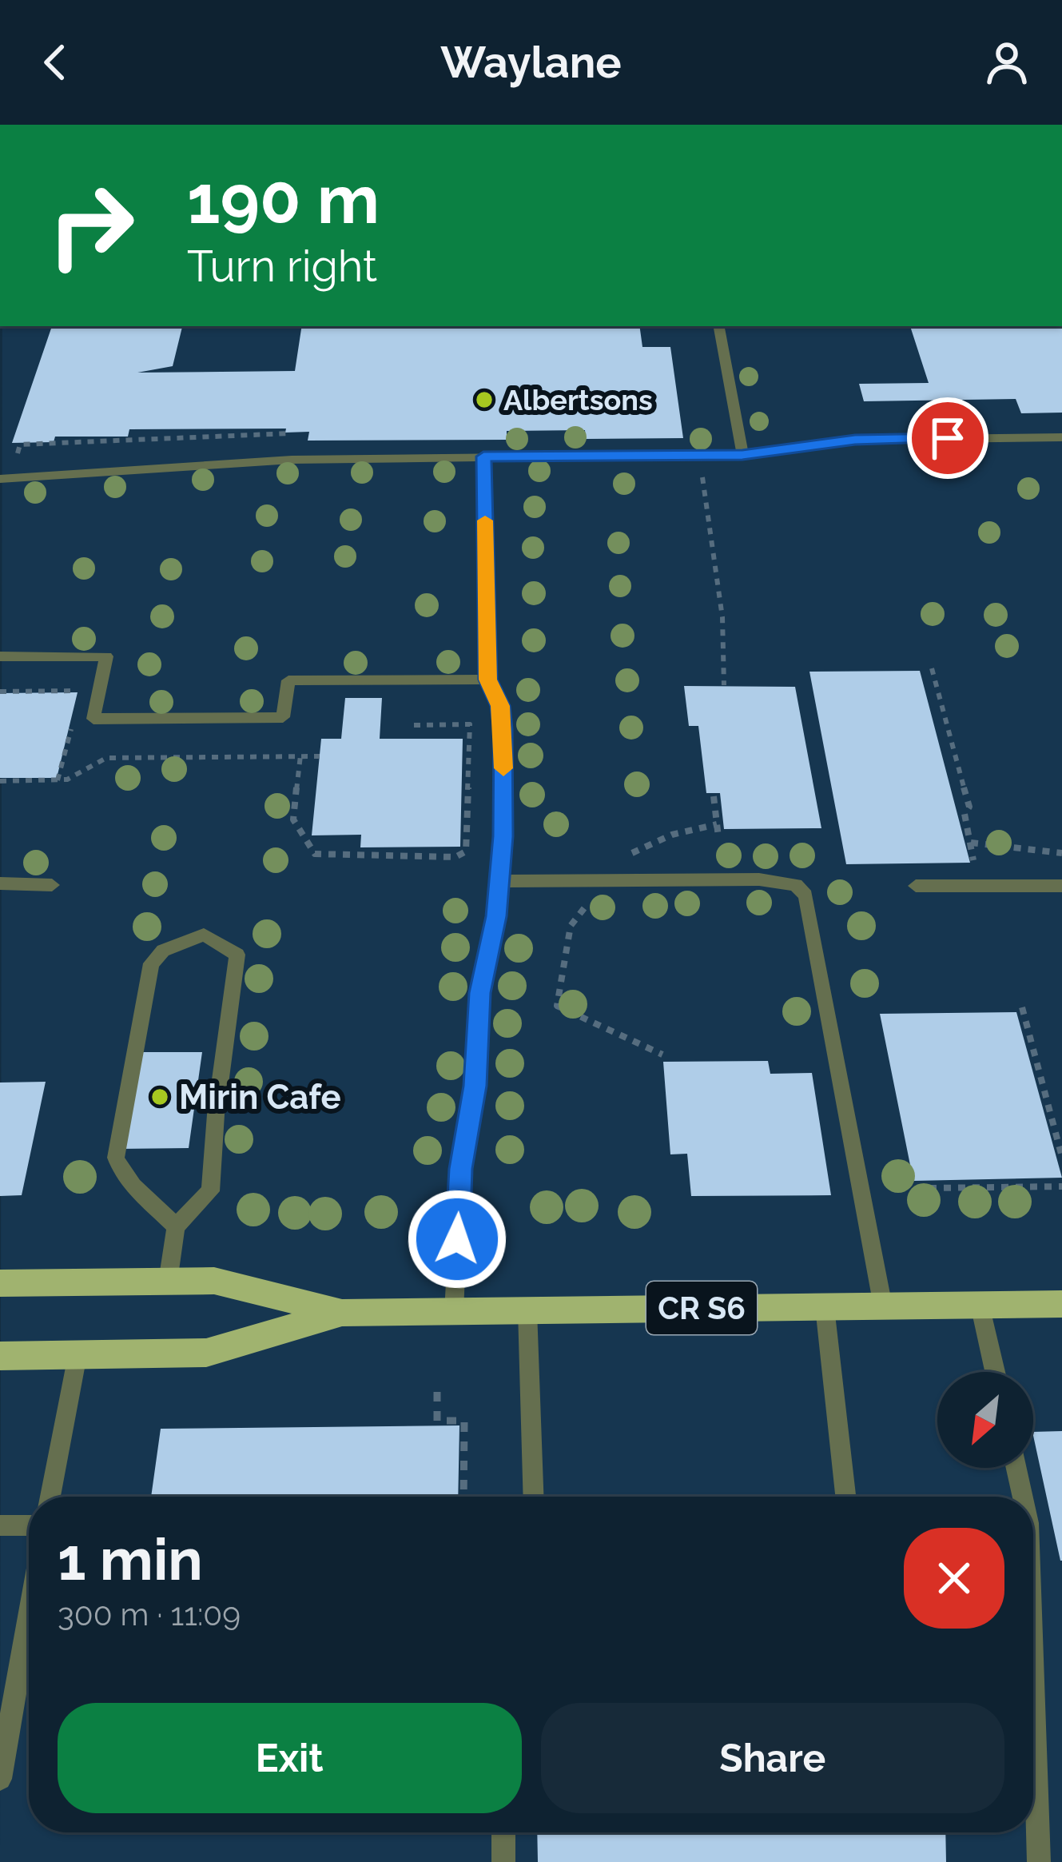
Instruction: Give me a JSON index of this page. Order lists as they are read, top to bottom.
{
  "streets": {
    "main road": ["CR S6"]
  },
  "places": ["Albertsons", "Mirin Cafe"],
  "north": "bottom left",
  "page": {
    "header": "Waylane",
    "turn": ["190 m", "Turn right"],
    "heading": ["1 min", "300 m · 11:09"],
    "buttons": ["Exit", "Share"]
  }
}
